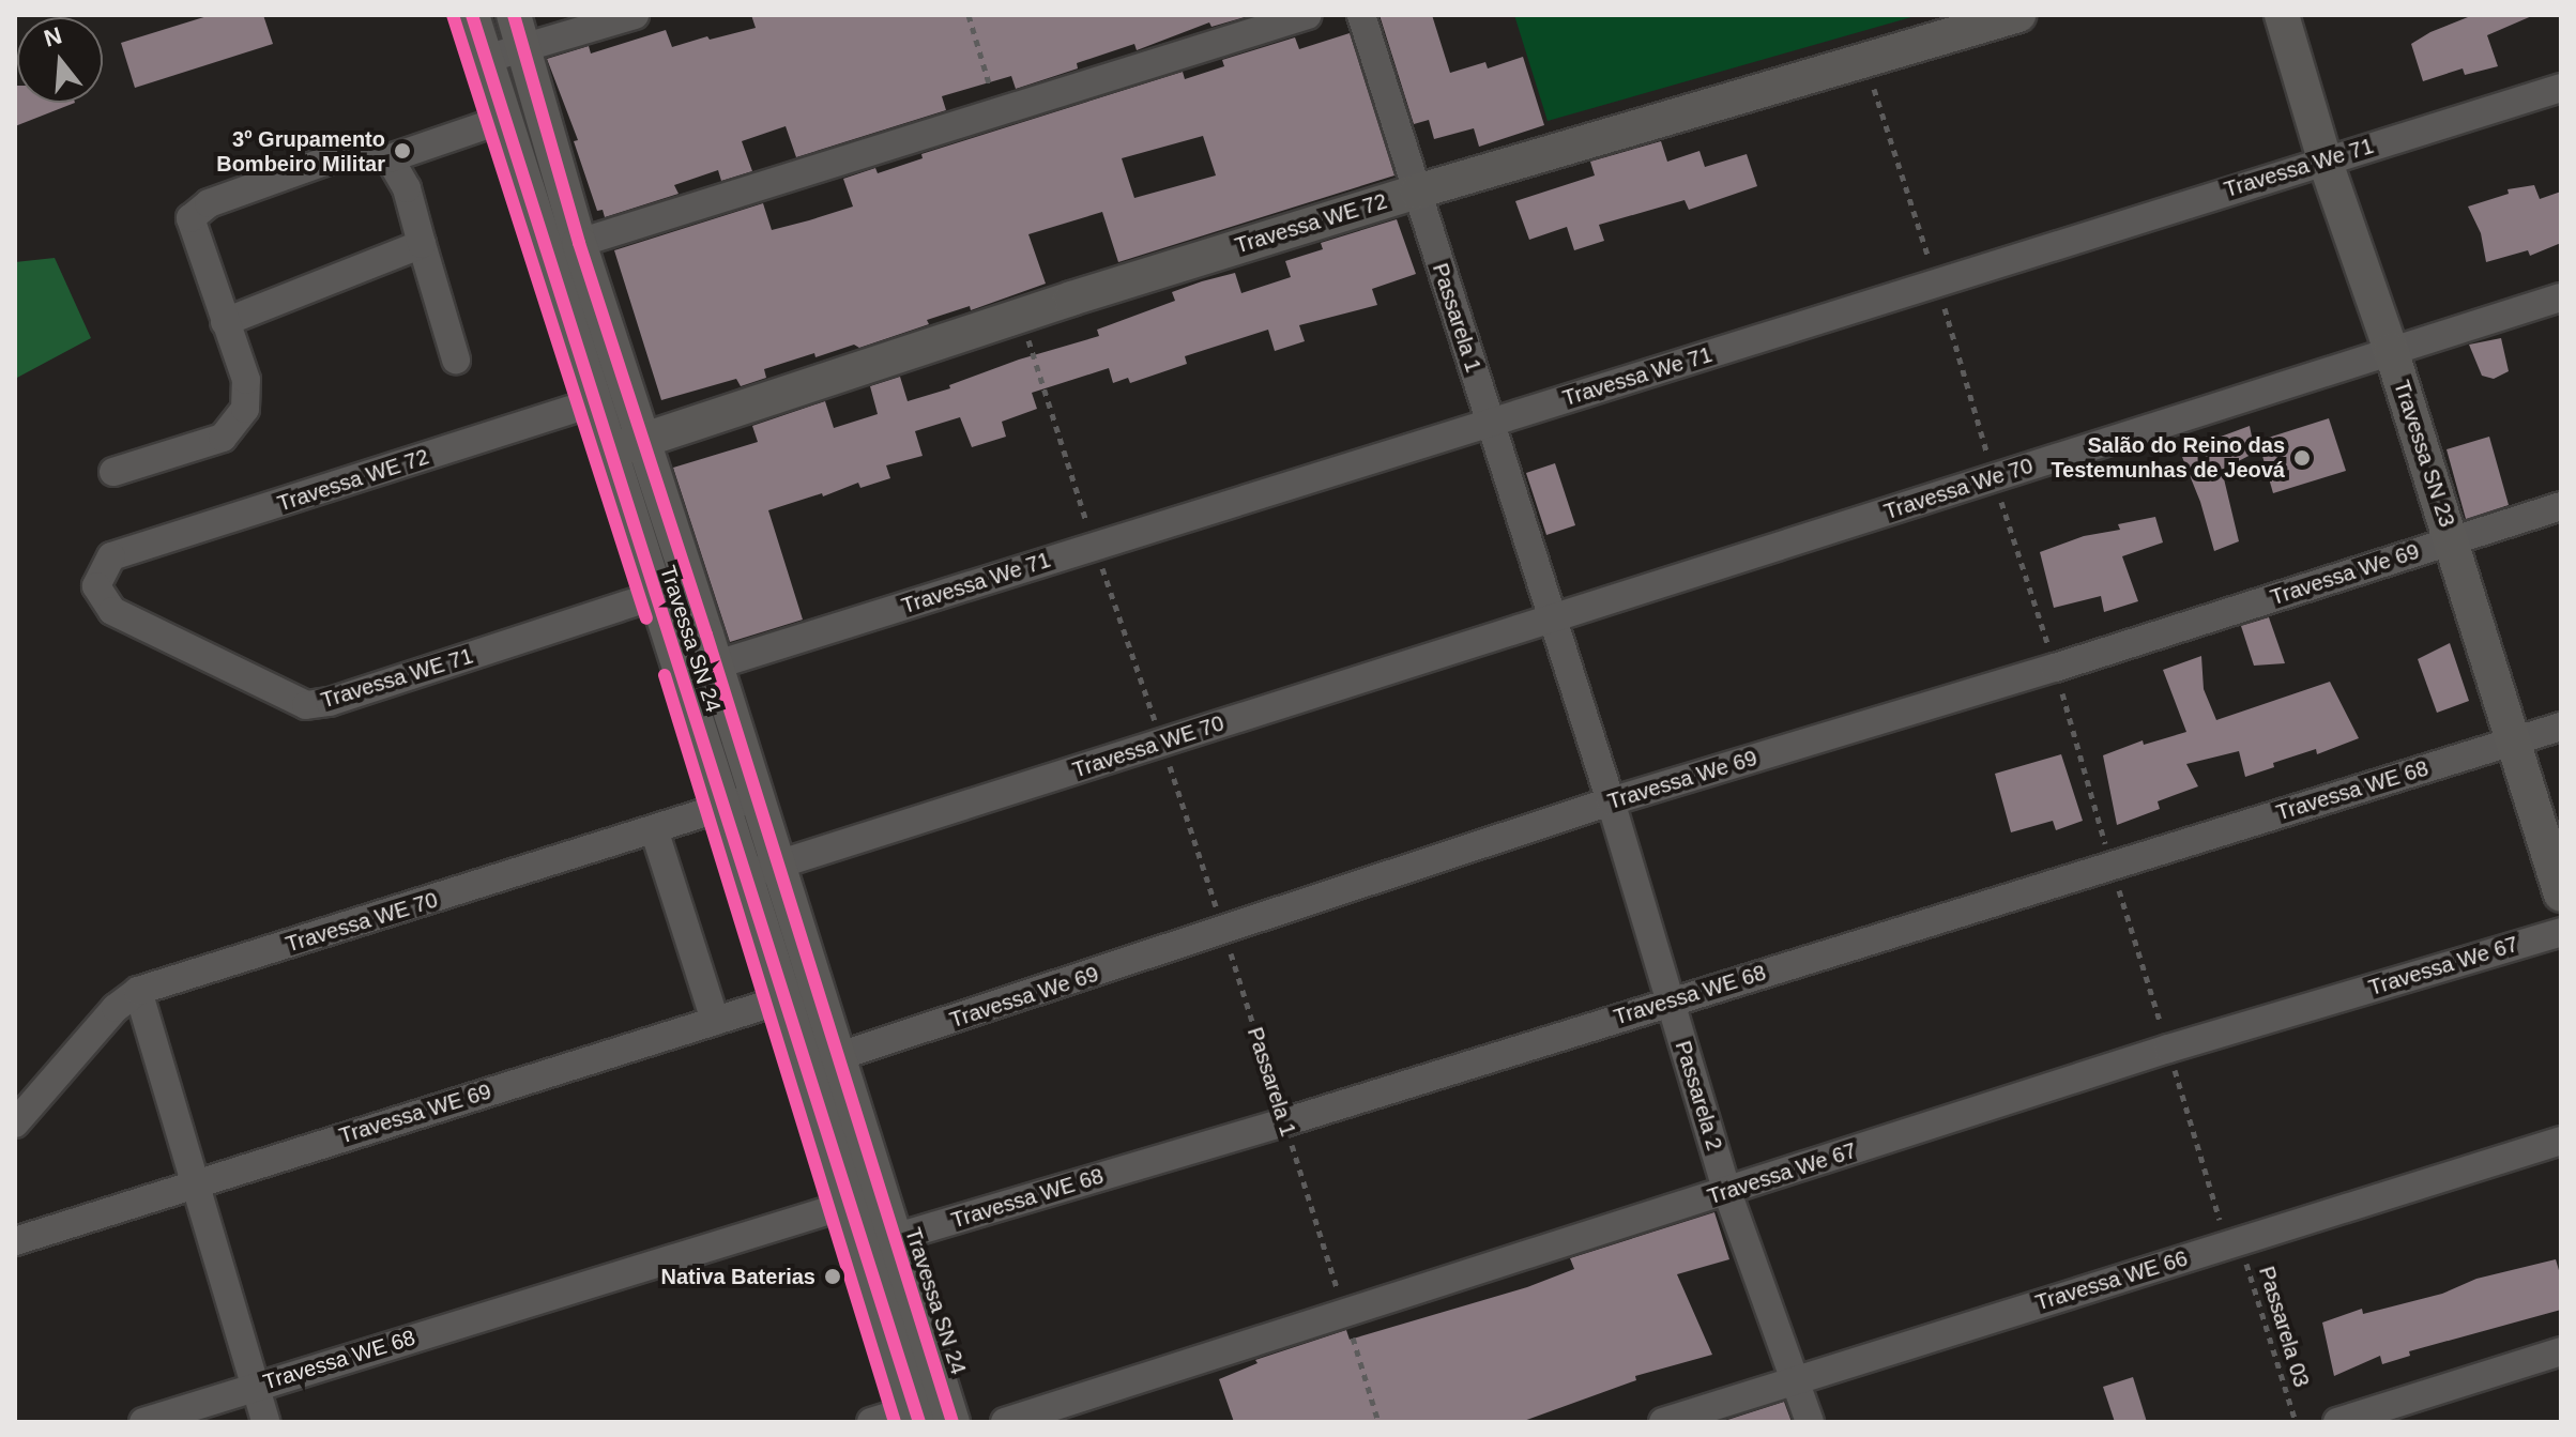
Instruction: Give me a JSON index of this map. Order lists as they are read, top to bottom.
{
  "streets": {
    "main road": ["Travessa WE 72", "Travessa SN 23", "Travessa SN 24"],
    "street": [
      "Travessa We 71",
      "Passarela 1",
      "Travessa We 70",
      "Travessa We 69",
      "Travessa WE 71",
      "Travessa WE 70",
      "Travessa WE 68",
      "Travessa We 67",
      "Passarela 2",
      "Travessa WE 69",
      "Travessa WE 66"
    ],
    "path": ["Passarela 03"]
  },
  "crossings": [
    ["Travessa We 71", "Passarela 1"],
    ["Travessa We 71", "Travessa SN 23"],
    ["Travessa We 71", "Travessa SN 24"],
    ["Travessa WE 72", "Passarela 1"],
    ["Travessa WE 72", "Travessa SN 24"],
    ["Travessa WE 72", "Travessa WE 71"],
    ["Passarela 1", "Travessa We 70"],
    ["Passarela 1", "Travessa We 69"],
    ["Passarela 1", "Travessa WE 70"],
    ["Passarela 1", "Travessa WE 68"],
    ["Passarela 1", "Travessa We 67"],
    ["Passarela 1", "Passarela 2"],
    ["Travessa SN 23", "Travessa We 70"],
    ["Travessa SN 23", "Travessa We 69"],
    ["Travessa SN 23", "Travessa WE 68"],
    ["Travessa We 70", "Travessa WE 70"],
    ["Travessa We 70", "Passarela 2"],
    ["Travessa We 69", "Travessa SN 24"],
    ["Travessa We 69", "Passarela 2"],
    ["Travessa SN 24", "Travessa WE 71"],
    ["Travessa SN 24", "Travessa WE 70"],
    ["Travessa SN 24", "Travessa WE 68"],
    ["Travessa SN 24", "Travessa WE 69"],
    ["Travessa WE 70", "Passarela 2"],
    ["Travessa WE 68", "Passarela 2"],
    ["Travessa We 67", "Passarela 2"],
    ["Passarela 2", "Travessa WE 66"],
    ["Travessa WE 66", "Passarela 03"]
  ],
  "places": ["3º Grupamento Bombeiro Militar", "Salão do Reino das Testemunhas de Jeová", "Nativa Baterias"],
  "north": "top"
}
